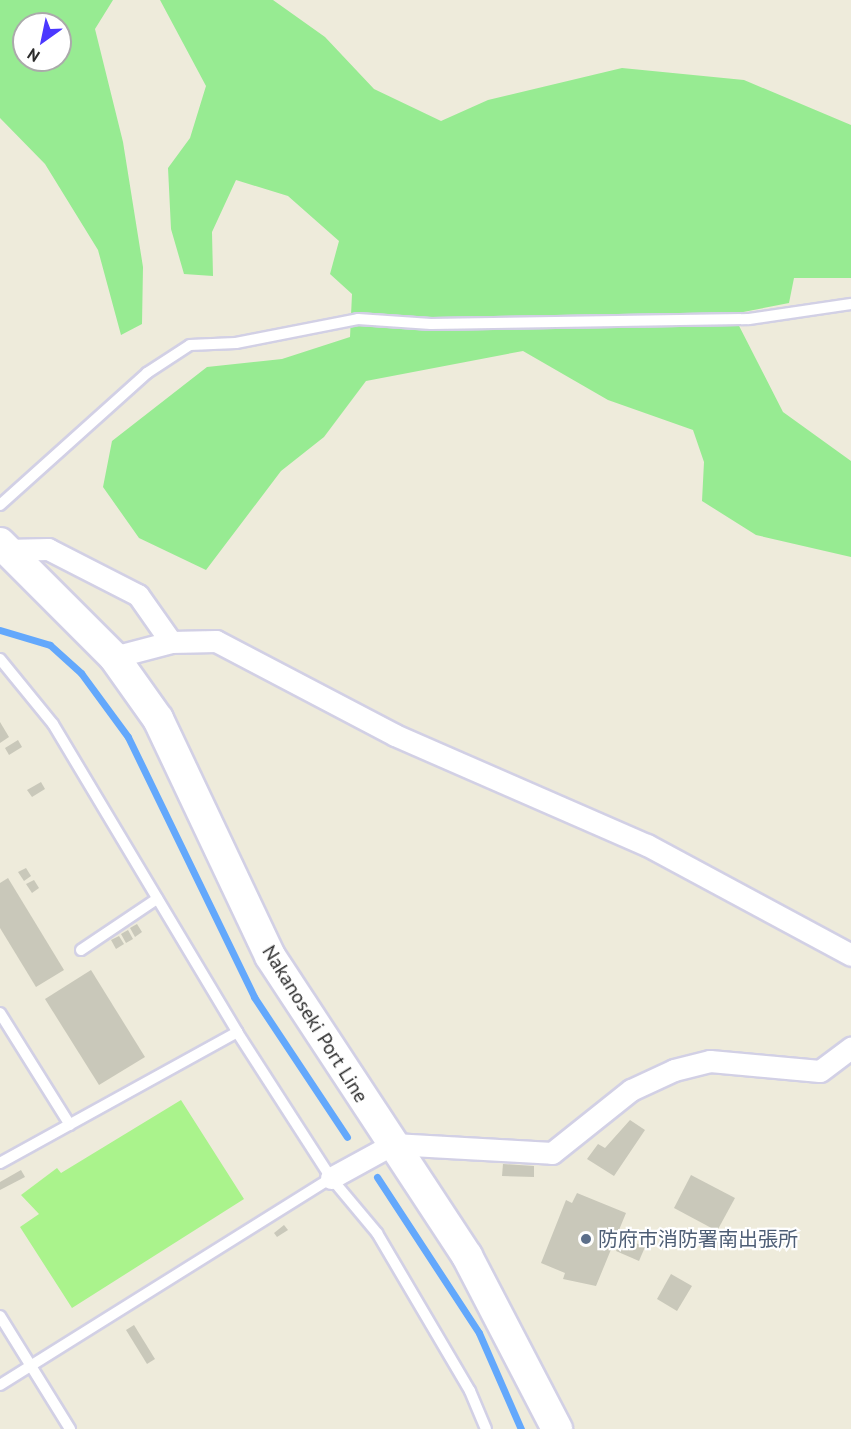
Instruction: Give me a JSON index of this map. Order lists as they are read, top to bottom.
{
  "streets": {
    "main road": ["Nakanoseki Port Line"]
  },
  "places": ["防府市消防署南出張所"],
  "north": "bottom left"
}
